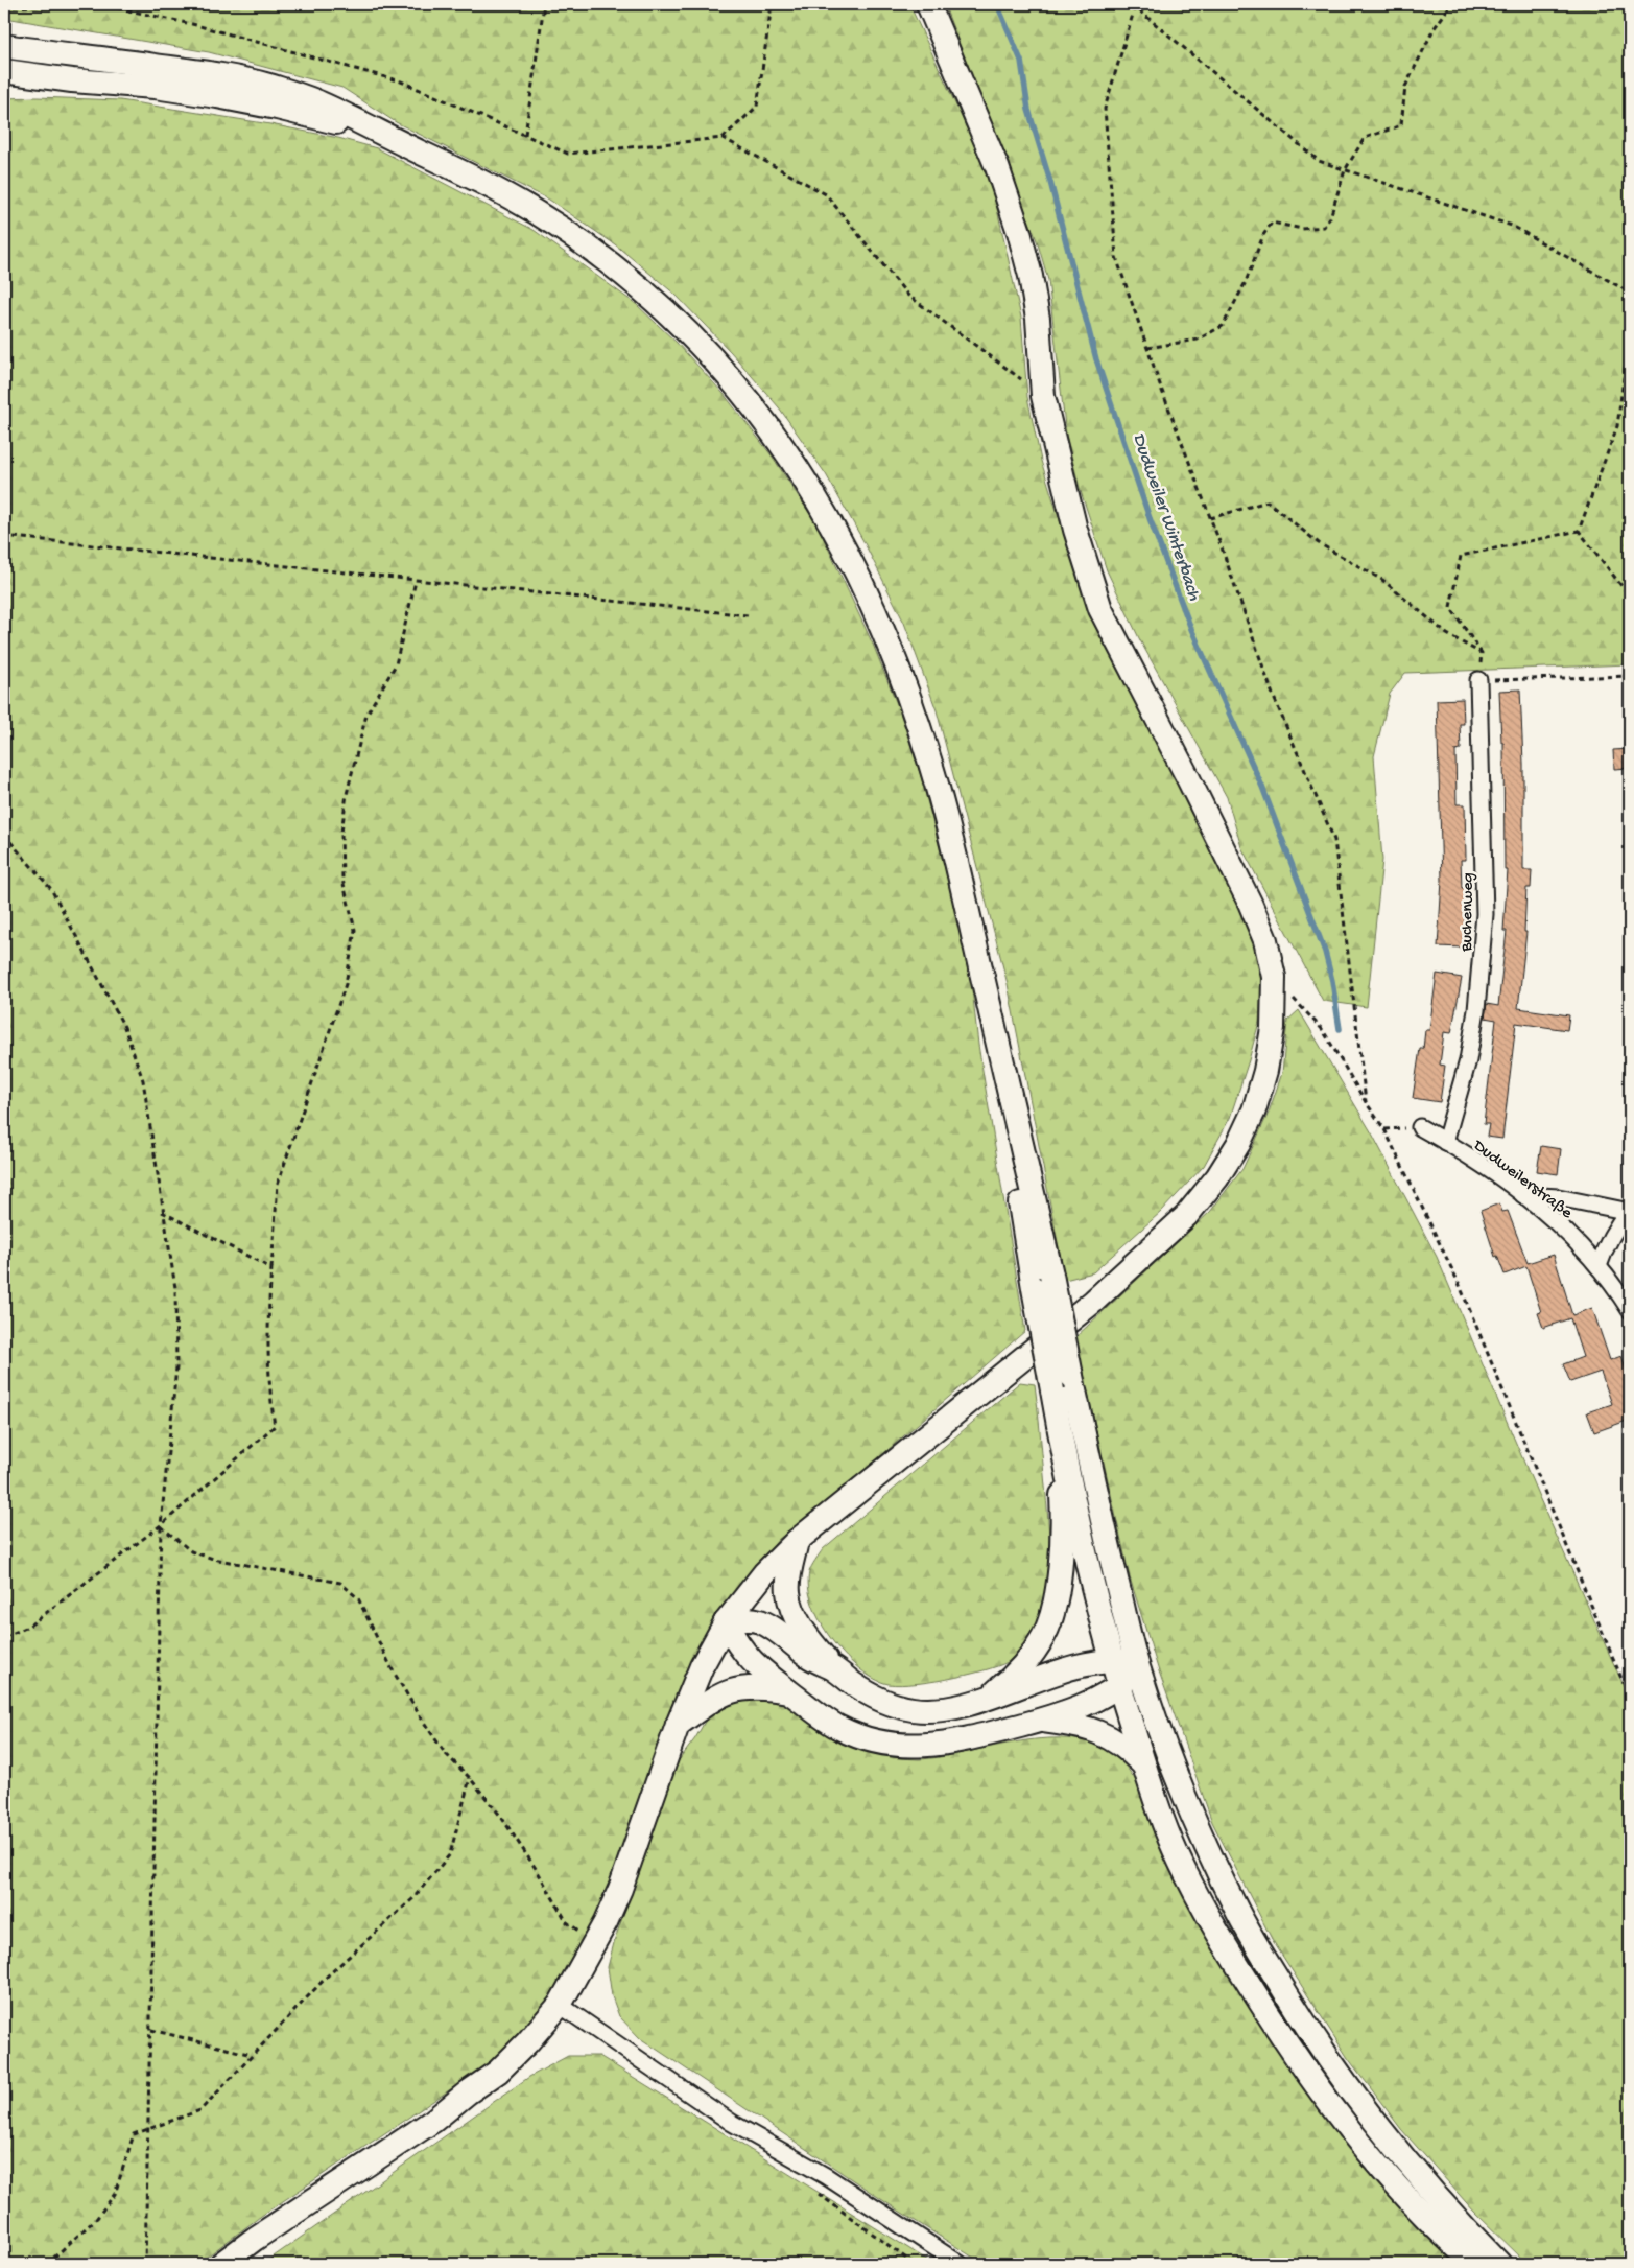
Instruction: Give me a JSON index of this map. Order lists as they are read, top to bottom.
{
  "streets": {
    "street": ["Buchenweg", "Dudweilerstraße"]
  },
  "crossings": [
    ["Buchenweg", "Dudweilerstraße"]
  ],
  "water": ["Dudweiler Winterbach"]
}
